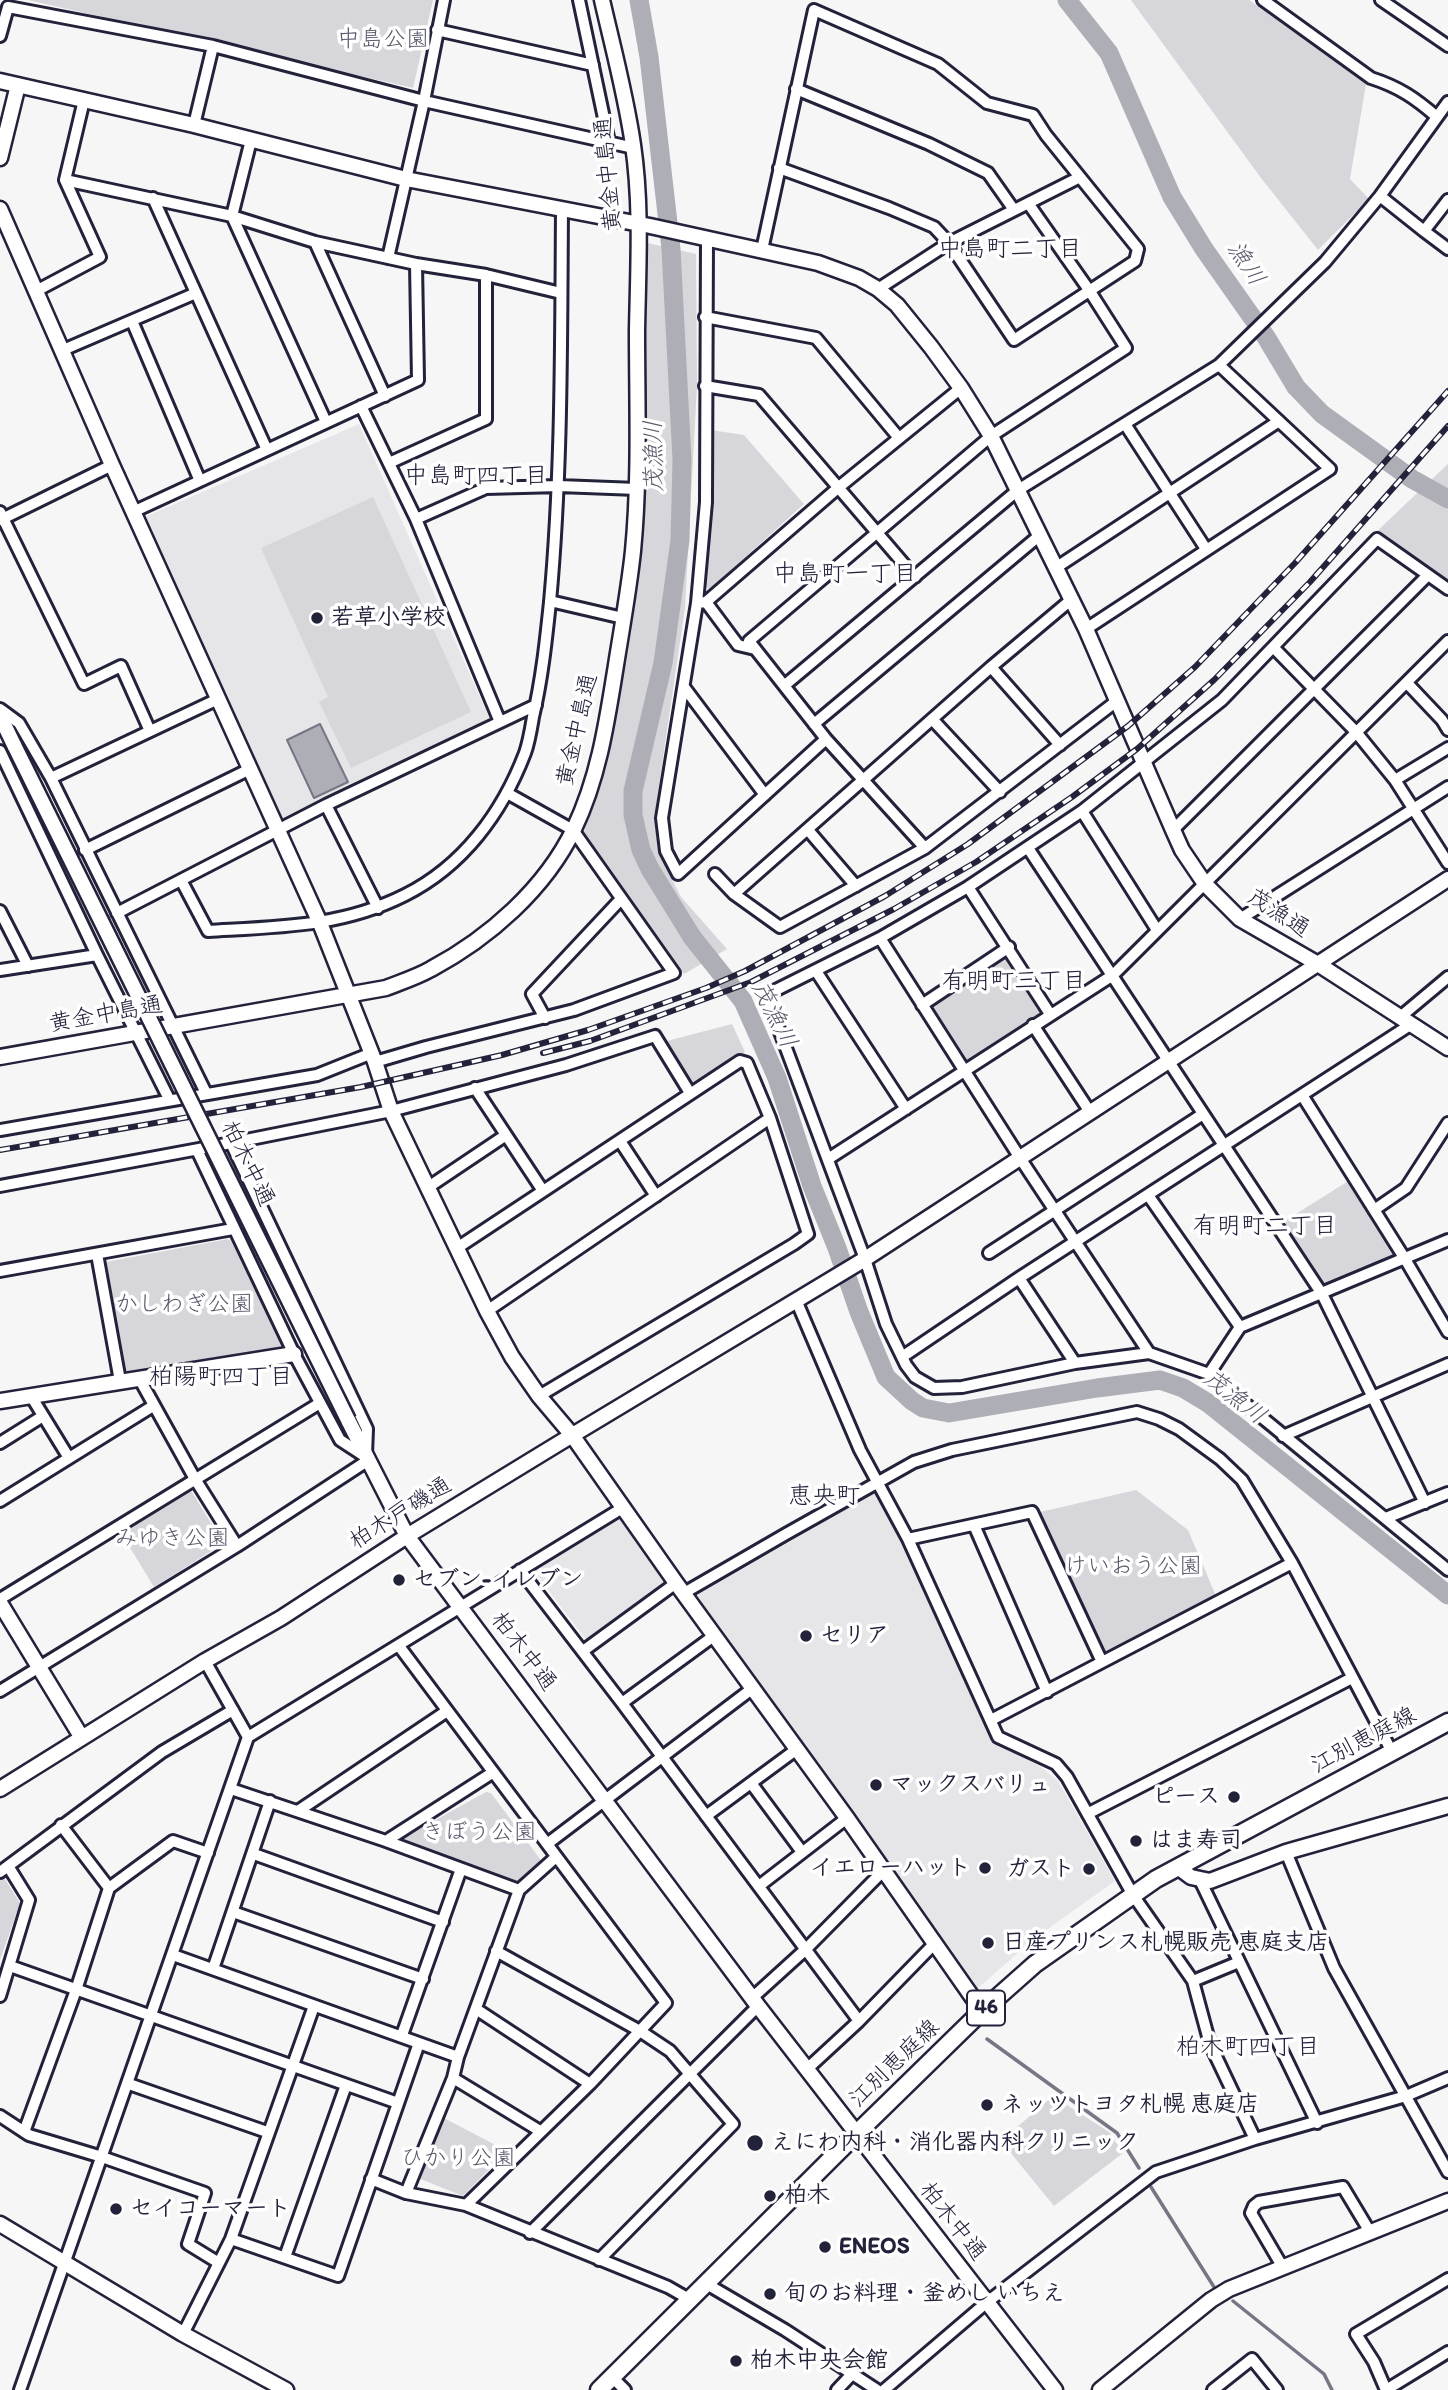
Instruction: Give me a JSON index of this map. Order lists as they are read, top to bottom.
{
  "streets": {
    "main road": ["江別恵庭線", "46"],
    "street": [
      "黄金中島通",
      "茂漁通",
      "柏木中通",
      "柏木戸磯通"
    ]
  },
  "crossings": [
    ["黄金中島通", "茂漁通"],
    ["茂漁通", "柏木戸磯通"],
    ["柏木中通", "柏木戸磯通"],
    ["柏木中通", "江別恵庭線"]
  ],
  "districts": [
    "中島町二丁目",
    "中島町四丁目",
    "中島町一丁目",
    "有明町三丁目",
    "有明町二丁目",
    "柏陽町四丁目",
    "恵央町",
    "柏木町四丁目"
  ],
  "water": ["漁川", "茂漁川"],
  "parks": [
    "中島公園",
    "かしわぎ公園",
    "みゆき公園",
    "けいおう公園",
    "きぼう公園",
    "ひかり公園"
  ],
  "places": [
    "若草小学校",
    "セブン-イレブン",
    "セリア",
    "マックスバリュ",
    "ピース",
    "はま寿司",
    "イエローハット",
    "ガスト",
    "日産プリンス札幌販売 恵庭支店",
    "ネッツトヨタ札幌 恵庭店",
    "えにわ内科・消化器内科クリニック",
    "柏木",
    "セイコーマート",
    "ENEOS",
    "旬のお料理・釜めし いちえ",
    "柏木中央会館"
  ]
}
